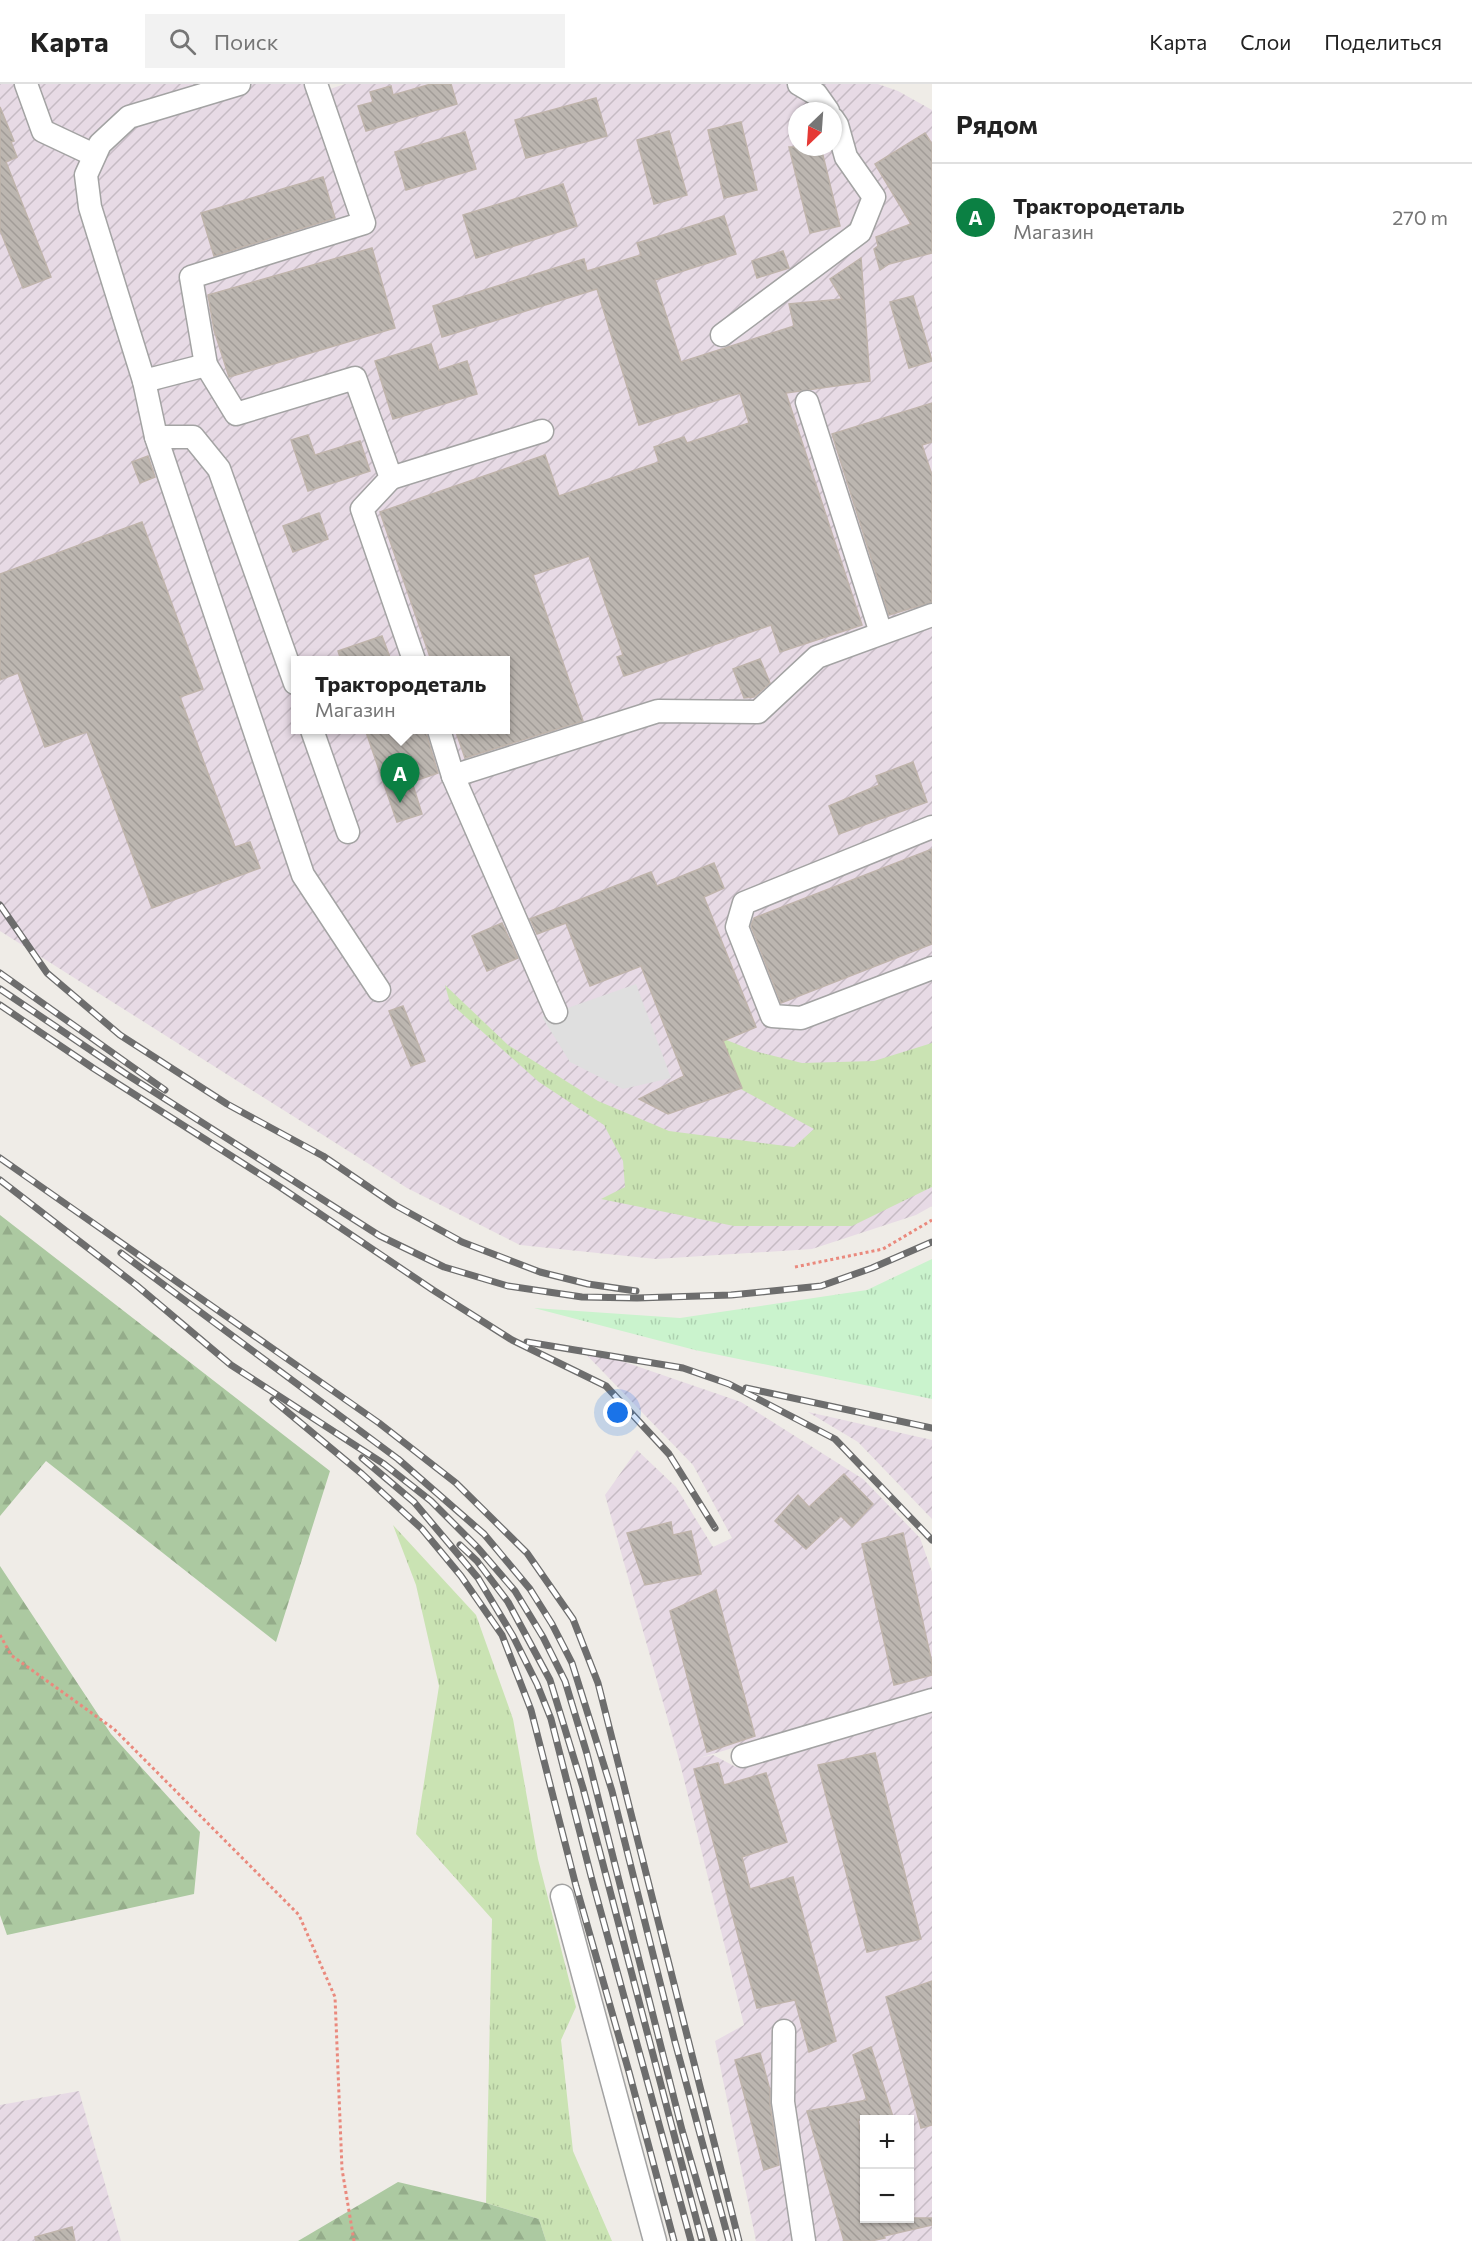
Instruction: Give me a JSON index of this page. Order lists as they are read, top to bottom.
{
  "north": "bottom left",
  "page": {
    "header": "Карта",
    "search": "Поиск",
    "nav": ["Карта", "Слои", "Поделиться"],
    "heading": "Рядом",
    "list": [
      {
        "mark": "A",
        "name": "Трактородеталь",
        "note": "Магазин",
        "value": "270 m"
      }
    ],
    "popup": ["Трактородеталь", "Магазин"],
    "pins": "A",
    "map_buttons": ["+", "−"]
  }
}
